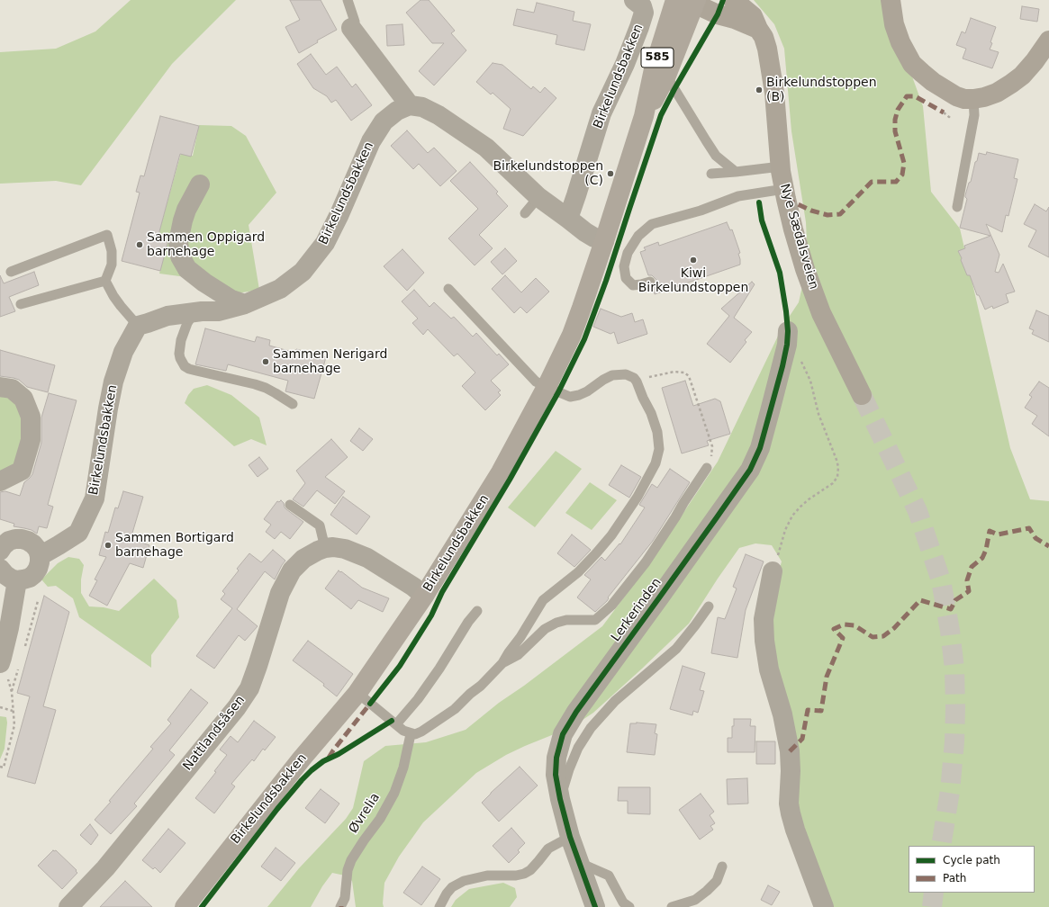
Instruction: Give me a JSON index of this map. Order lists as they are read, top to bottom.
{
  "streets": {
    "main road": ["585", "Birkelundsbakken", "Nye Sædalsveien"],
    "street": ["Lerkerinden", "Nattlandsåsen"],
    "lane": ["Øvrelia"]
  },
  "crossings": [
    ["Birkelundsbakken", "Nattlandsåsen"]
  ],
  "places": [
    "Birkelundstoppen (B)",
    "Birkelundstoppen (C)",
    "Sammen Oppigard barnehage",
    "Kiwi Birkelundstoppen",
    "Sammen Nerigard barnehage",
    "Sammen Bortigard barnehage"
  ],
  "legend": ["Cycle path", "Path"]
}
